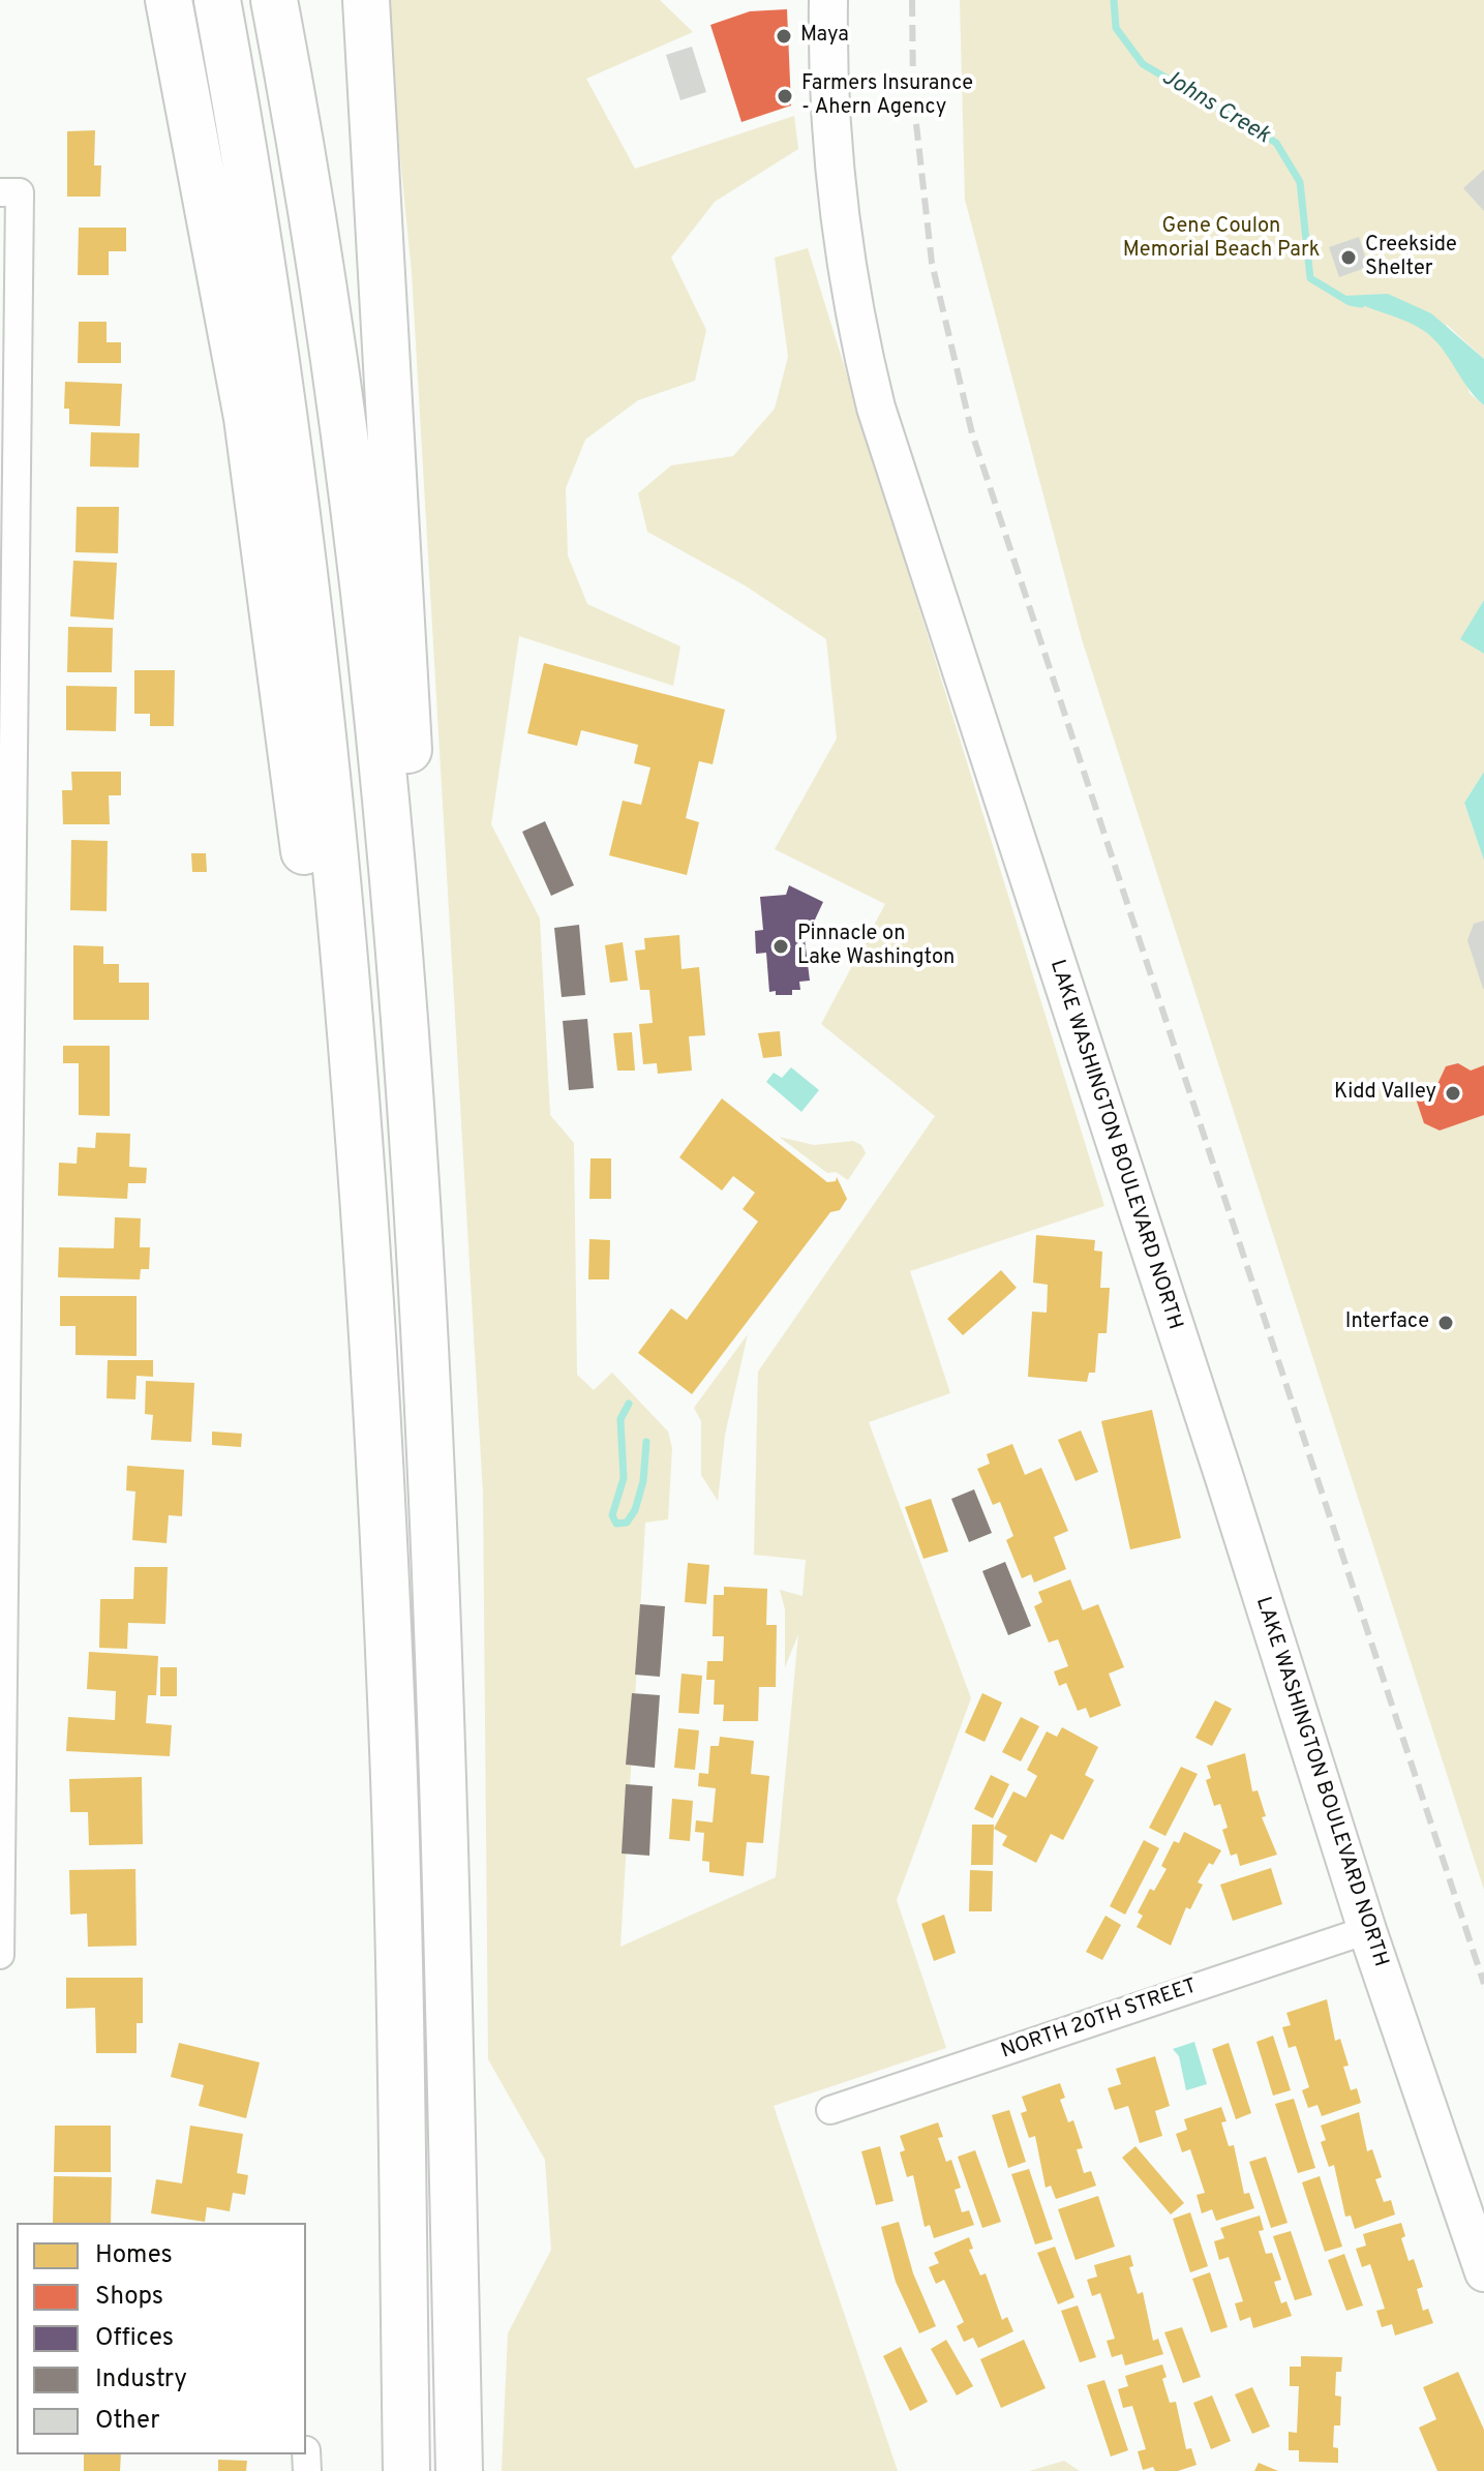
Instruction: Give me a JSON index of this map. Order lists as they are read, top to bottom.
{
  "streets": {
    "street": ["LAKE WASHINGTON BOULEVARD NORTH", "NORTH 20TH STREET"]
  },
  "crossings": [
    ["LAKE WASHINGTON BOULEVARD NORTH", "NORTH 20TH STREET"]
  ],
  "water": ["Johns Creek"],
  "parks": ["Gene Coulon Memorial Beach Park"],
  "places": [
    "Maya",
    "Farmers Insurance - Ahern Agency",
    "Creekside Shelter",
    "Pinnacle on Lake Washington",
    "Kidd Valley",
    "Interface"
  ],
  "legend": [
    "Homes",
    "Shops",
    "Offices",
    "Industry",
    "Other"
  ]
}
